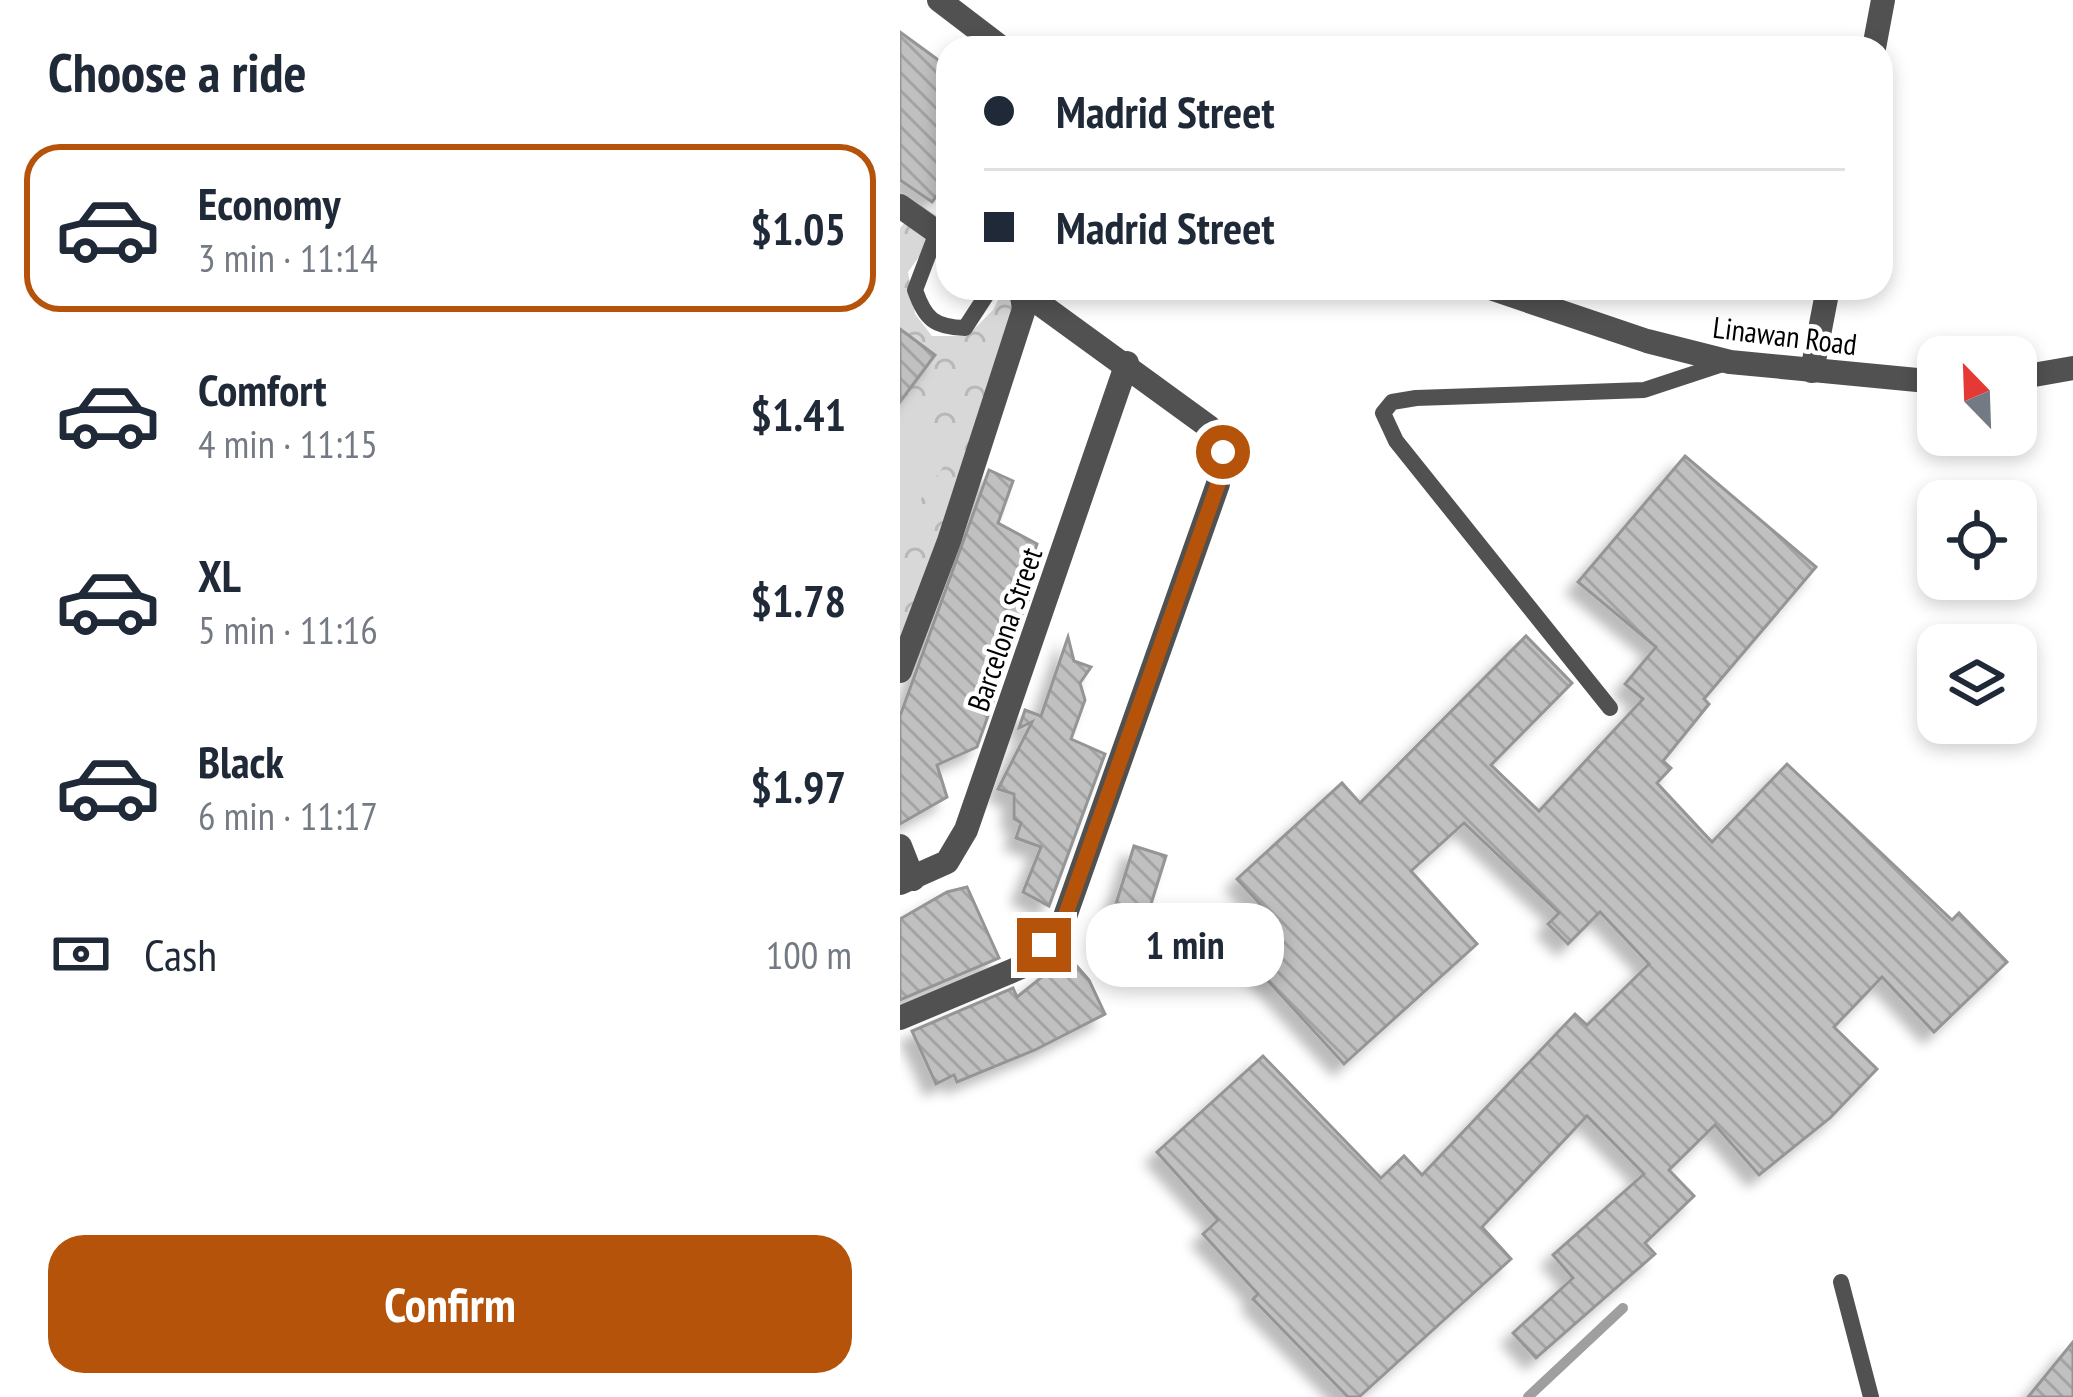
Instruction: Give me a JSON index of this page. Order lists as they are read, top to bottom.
{
  "streets": {
    "street": ["Linawan Road", "Barcelona Street"]
  },
  "north": "top left",
  "page": {
    "heading": "Choose a ride",
    "banner": ["Madrid Street", "Madrid Street"],
    "list": [
      {
        "name": "Economy",
        "note": "3 min · 11:14",
        "value": "$1.05"
      },
      {
        "name": "Comfort",
        "note": "4 min · 11:15",
        "value": "$1.41"
      },
      {
        "name": "XL",
        "note": "5 min · 11:16",
        "value": "$1.78"
      },
      {
        "name": "Black",
        "note": "6 min · 11:17",
        "value": "$1.97"
      }
    ],
    "pay": ["Cash", "100 m"],
    "bubble": "1 min",
    "buttons": "Confirm"
  }
}
